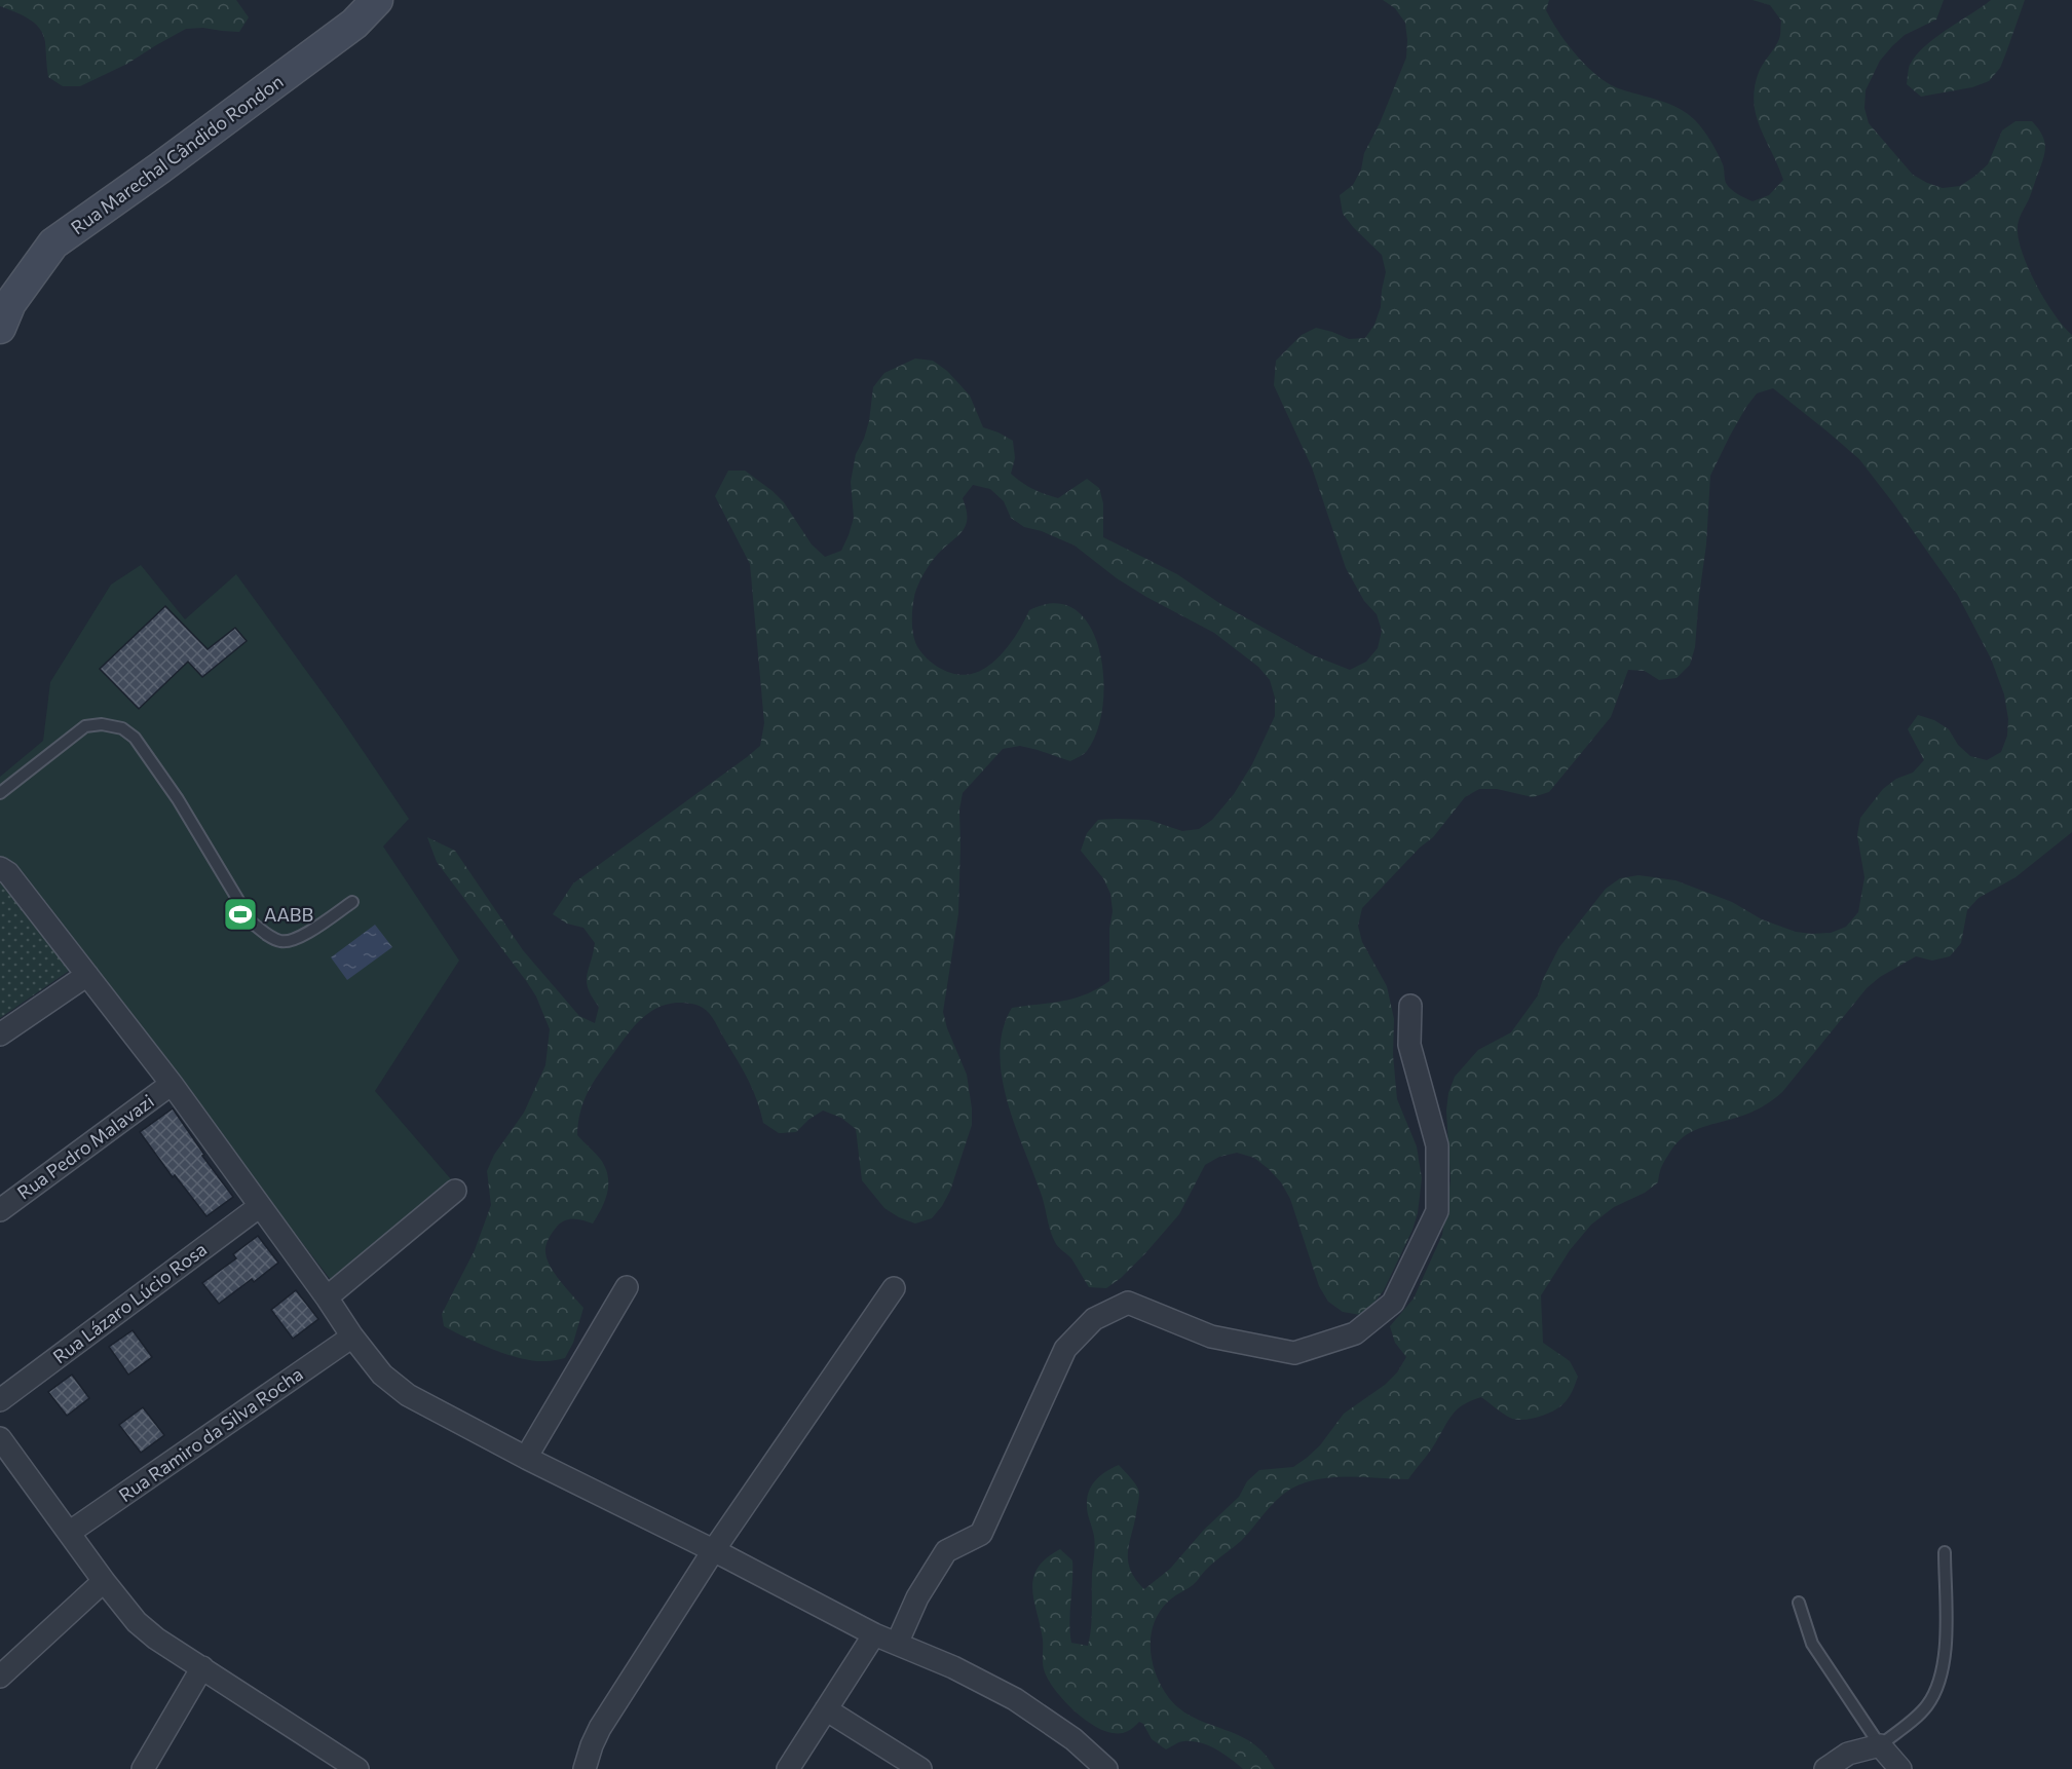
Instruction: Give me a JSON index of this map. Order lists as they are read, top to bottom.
{
  "streets": {
    "street": [
      "Rua Marechal Cândido Rondon",
      "Rua Pedro Malavazi",
      "Rua Lázaro Lúcio Rosa",
      "Rua Ramiro da Silva Rocha"
    ]
  },
  "places": {
    "sports": ["AABB"]
  }
}
